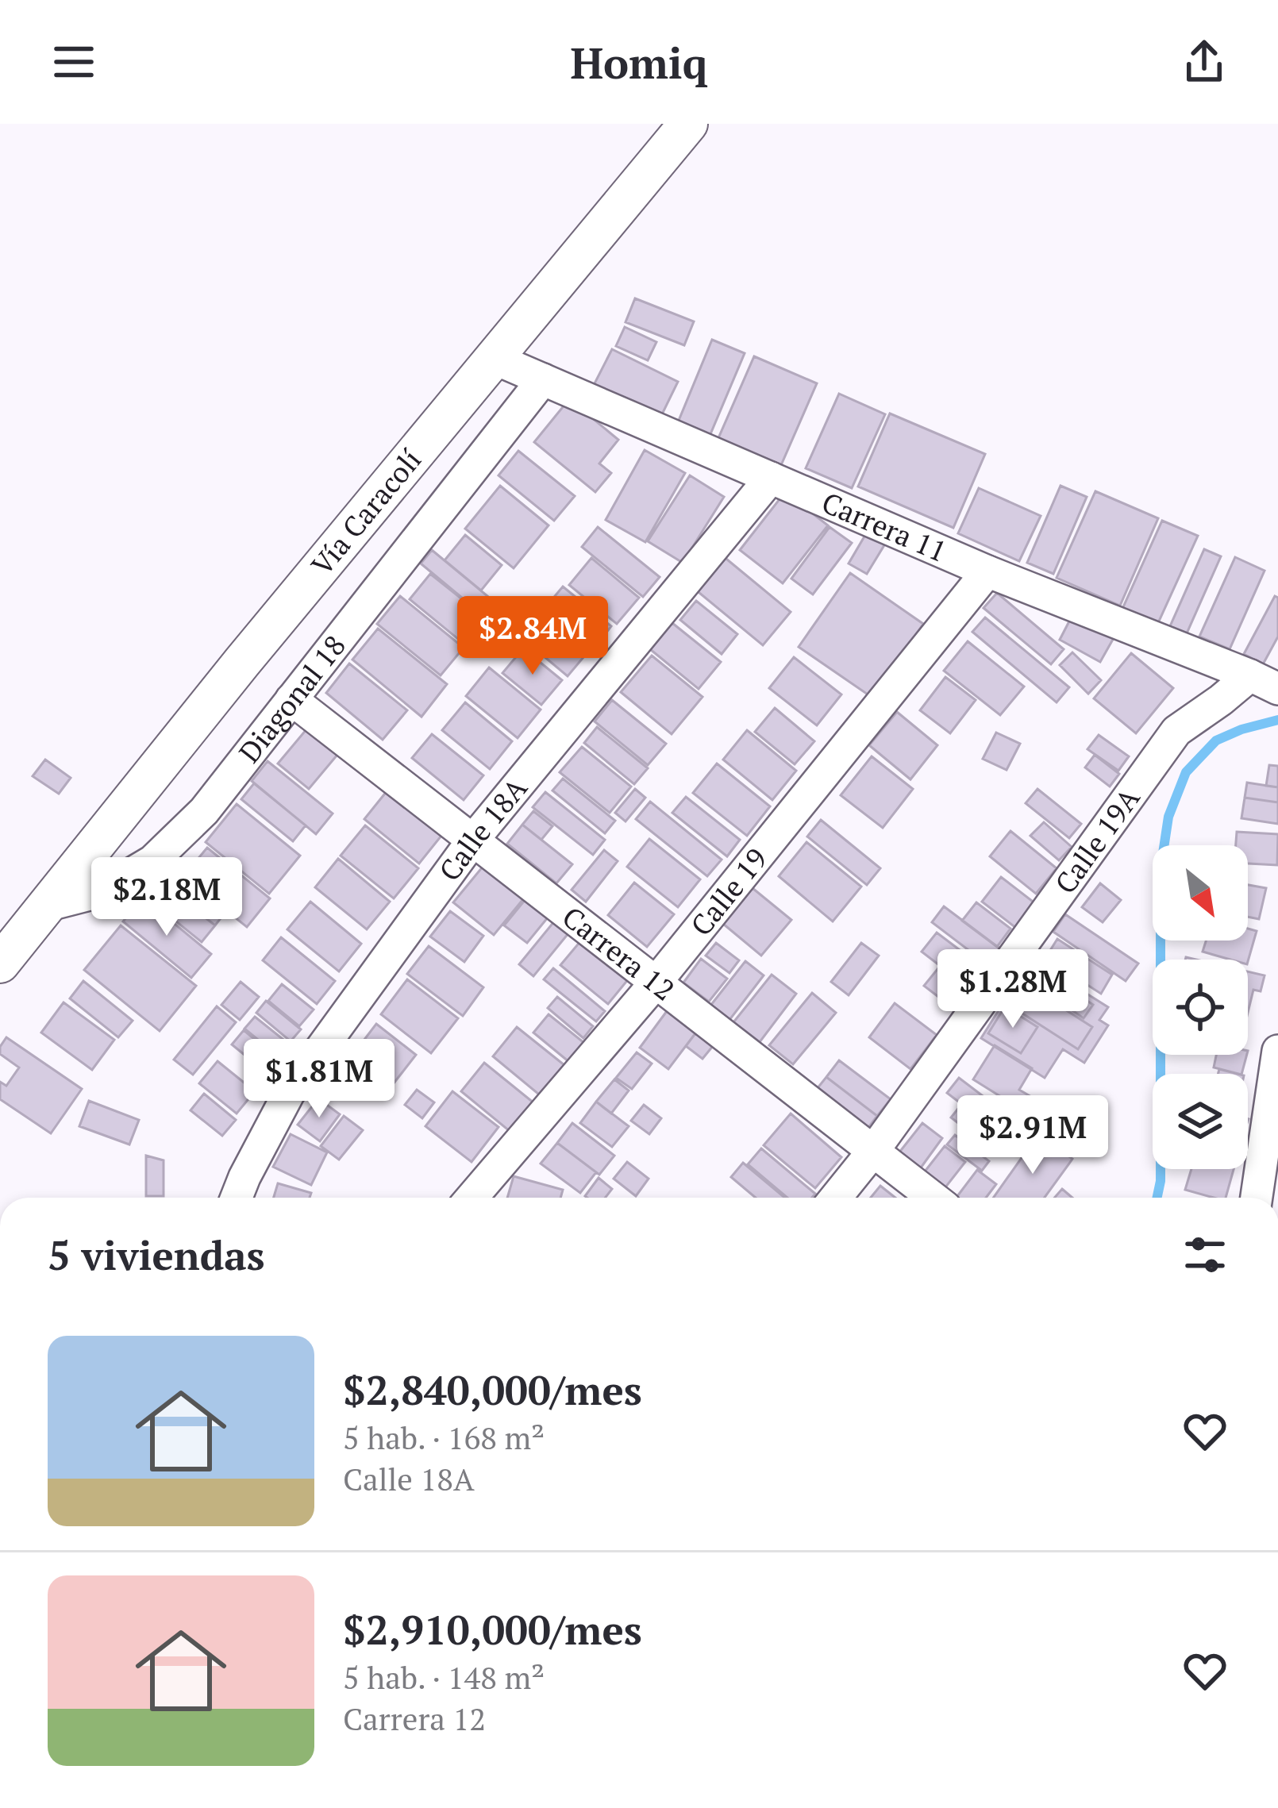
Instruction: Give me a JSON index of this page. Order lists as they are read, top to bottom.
{
  "streets": {
    "main road": ["Vía Caracolí"],
    "street": [
      "Carrera 11",
      "Diagonal 18",
      "Calle 18A",
      "Calle 19A",
      "Calle 19",
      "Carrera 12"
    ]
  },
  "crossings": [
    ["Vía Caracolí", "Carrera 11"],
    ["Vía Caracolí", "Diagonal 18"],
    ["Carrera 11", "Diagonal 18"],
    ["Carrera 11", "Calle 18A"],
    ["Carrera 11", "Calle 19A"],
    ["Carrera 11", "Calle 19"],
    ["Diagonal 18", "Carrera 12"],
    ["Calle 18A", "Carrera 12"],
    ["Calle 19A", "Carrera 12"],
    ["Calle 19", "Carrera 12"]
  ],
  "north": "bottom right",
  "page": {
    "header": "Homiq",
    "price": [
      "$2.84M",
      "$2.18M",
      "$1.28M",
      "$1.81M",
      "$2.91M"
    ],
    "heading": "5 viviendas",
    "list": [
      {
        "name": "$2,840,000/mes",
        "note": "5 hab. · 168 m² · Calle 18A"
      },
      {
        "name": "$2,910,000/mes",
        "note": "5 hab. · 148 m² · Carrera 12"
      }
    ]
  }
}
